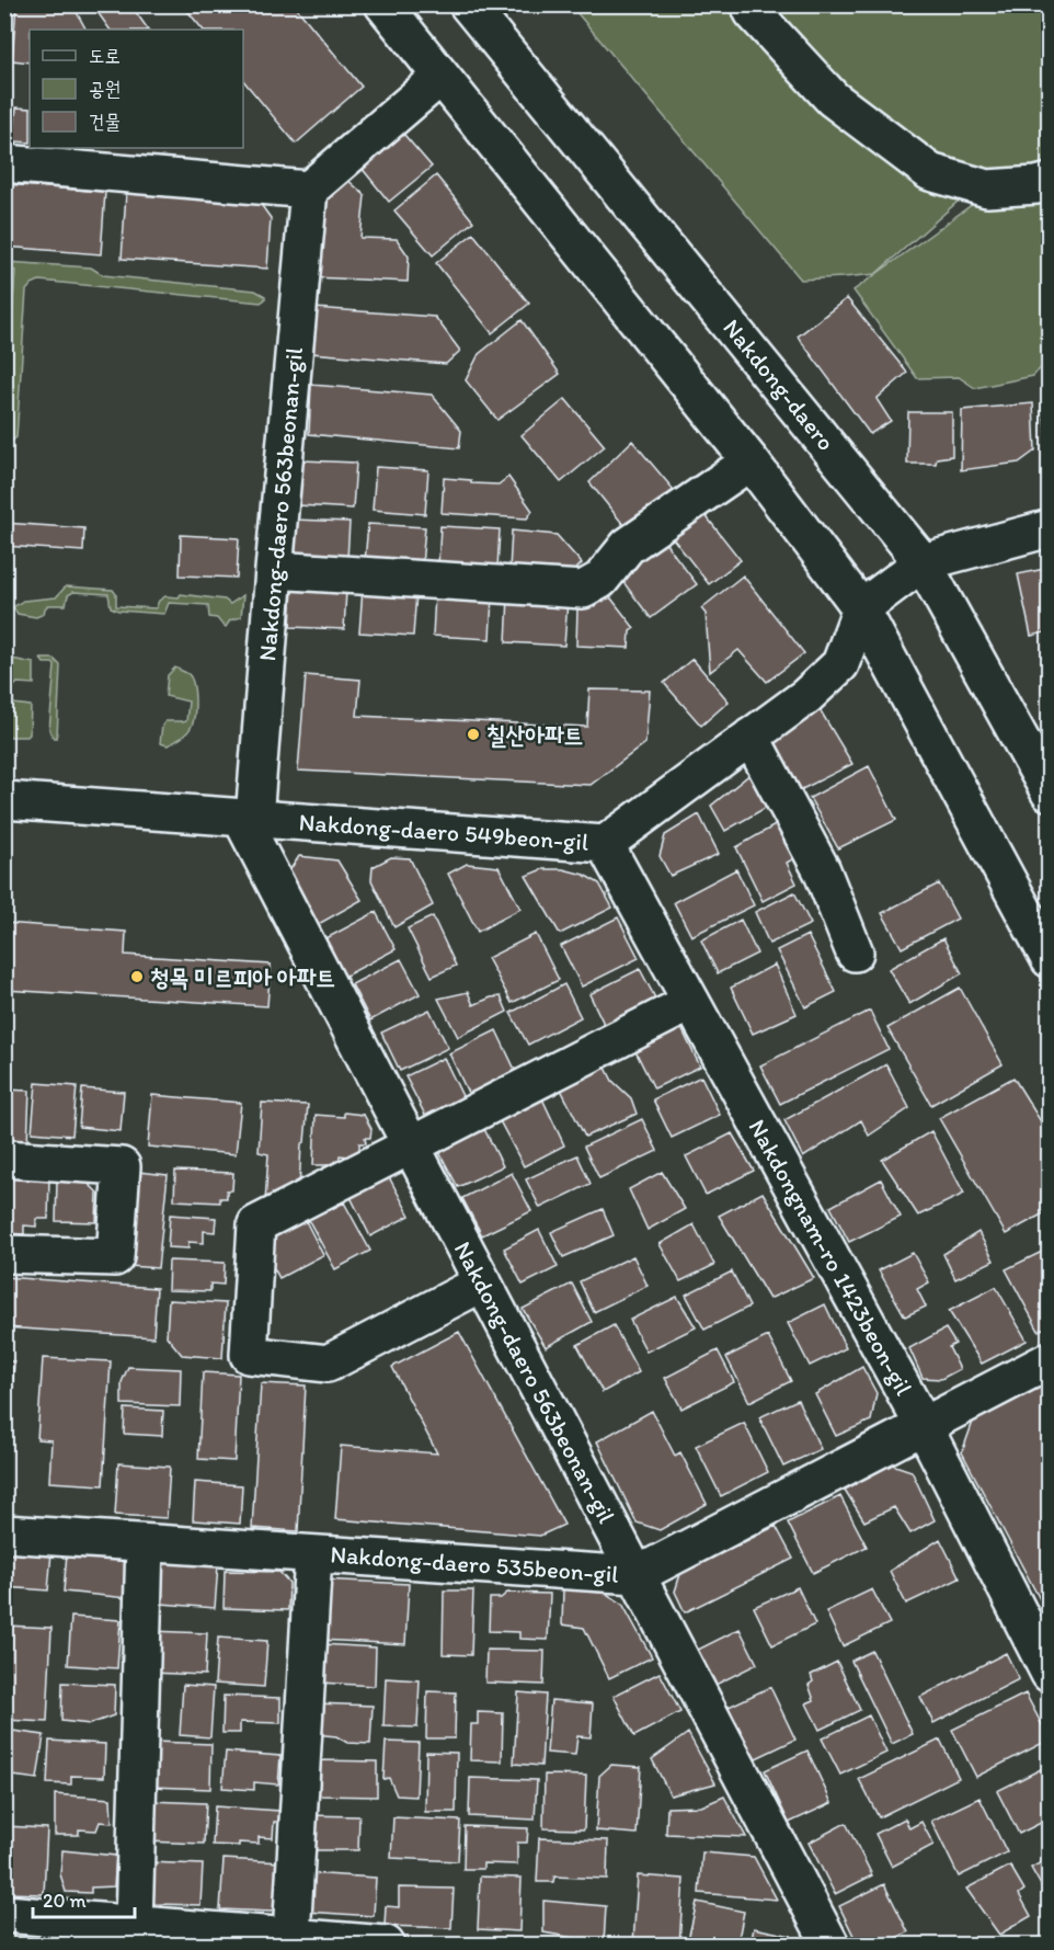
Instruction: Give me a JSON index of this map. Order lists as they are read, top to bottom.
{
  "streets": {
    "street": [
      "Nakdong-daero",
      "Nakdong-daero 563beonan-gil",
      "Nakdong-daero 549beon-gil",
      "Nakdongnam-ro 1423beon-gil",
      "Nakdong-daero 535beon-gil"
    ]
  },
  "crossings": [
    ["Nakdong-daero 563beonan-gil", "Nakdong-daero 549beon-gil"],
    ["Nakdong-daero 563beonan-gil", "Nakdong-daero 535beon-gil"],
    ["Nakdong-daero 549beon-gil", "Nakdongnam-ro 1423beon-gil"],
    ["Nakdongnam-ro 1423beon-gil", "Nakdong-daero 535beon-gil"]
  ],
  "places": ["칠산아파트", "청목 미르피아 아파트"],
  "legend": ["도로", "공원", "건물"],
  "scale_bar": "20 m"
}
